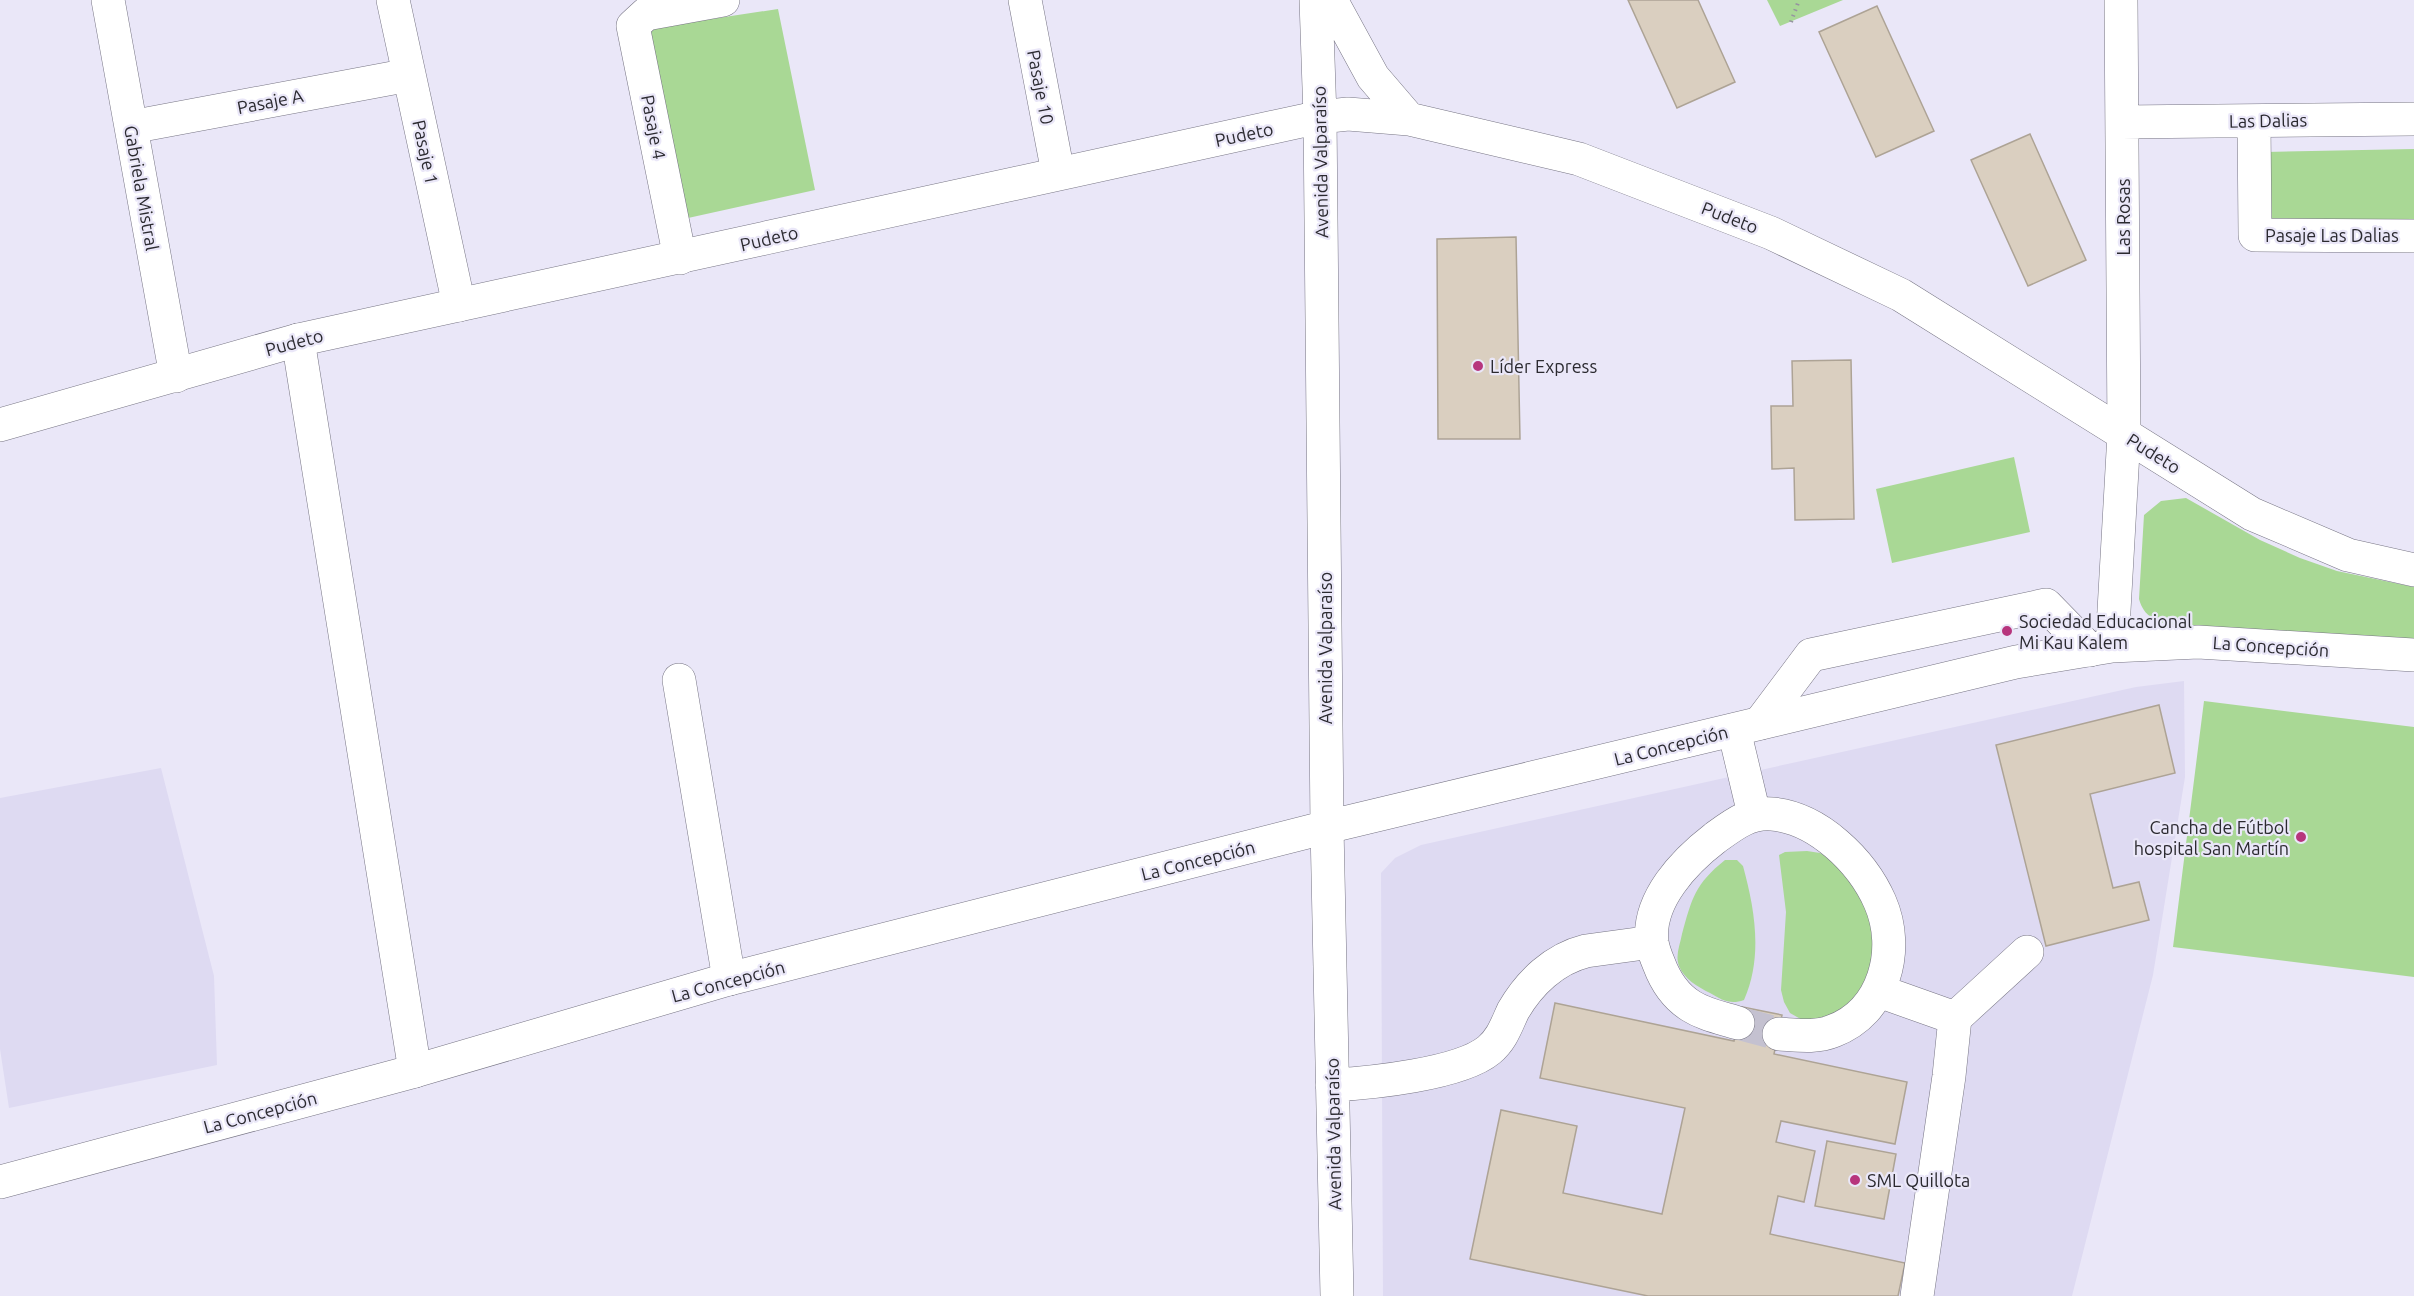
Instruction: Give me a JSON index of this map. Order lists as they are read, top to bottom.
{
  "streets": {
    "main road": [
      "Pasaje 10",
      "Pasaje A",
      "Las Dalias",
      "Pasaje 4",
      "Pudeto",
      "Pasaje 1",
      "Avenida Valparaíso",
      "Gabriela Mistral",
      "Las Rosas",
      "Pasaje Las Dalias",
      "La Concepción"
    ]
  },
  "crossings": [
    ["Pasaje 10", "Pudeto"],
    ["Pasaje A", "Pasaje 1"],
    ["Pasaje A", "Gabriela Mistral"],
    ["Las Dalias", "Las Rosas"],
    ["Las Dalias", "Pasaje Las Dalias"],
    ["Pasaje 4", "Pudeto"],
    ["Pudeto", "Pasaje 1"],
    ["Pudeto", "Avenida Valparaíso"],
    ["Pudeto", "Gabriela Mistral"],
    ["Pudeto", "Las Rosas"],
    ["Avenida Valparaíso", "La Concepción"],
    ["Las Rosas", "La Concepción"]
  ],
  "places": [
    "Líder Express",
    "Sociedad Educacional Mi Kau Kalem",
    "Cancha de Fútbol hospital San Martín",
    "SML Quillota"
  ]
}
